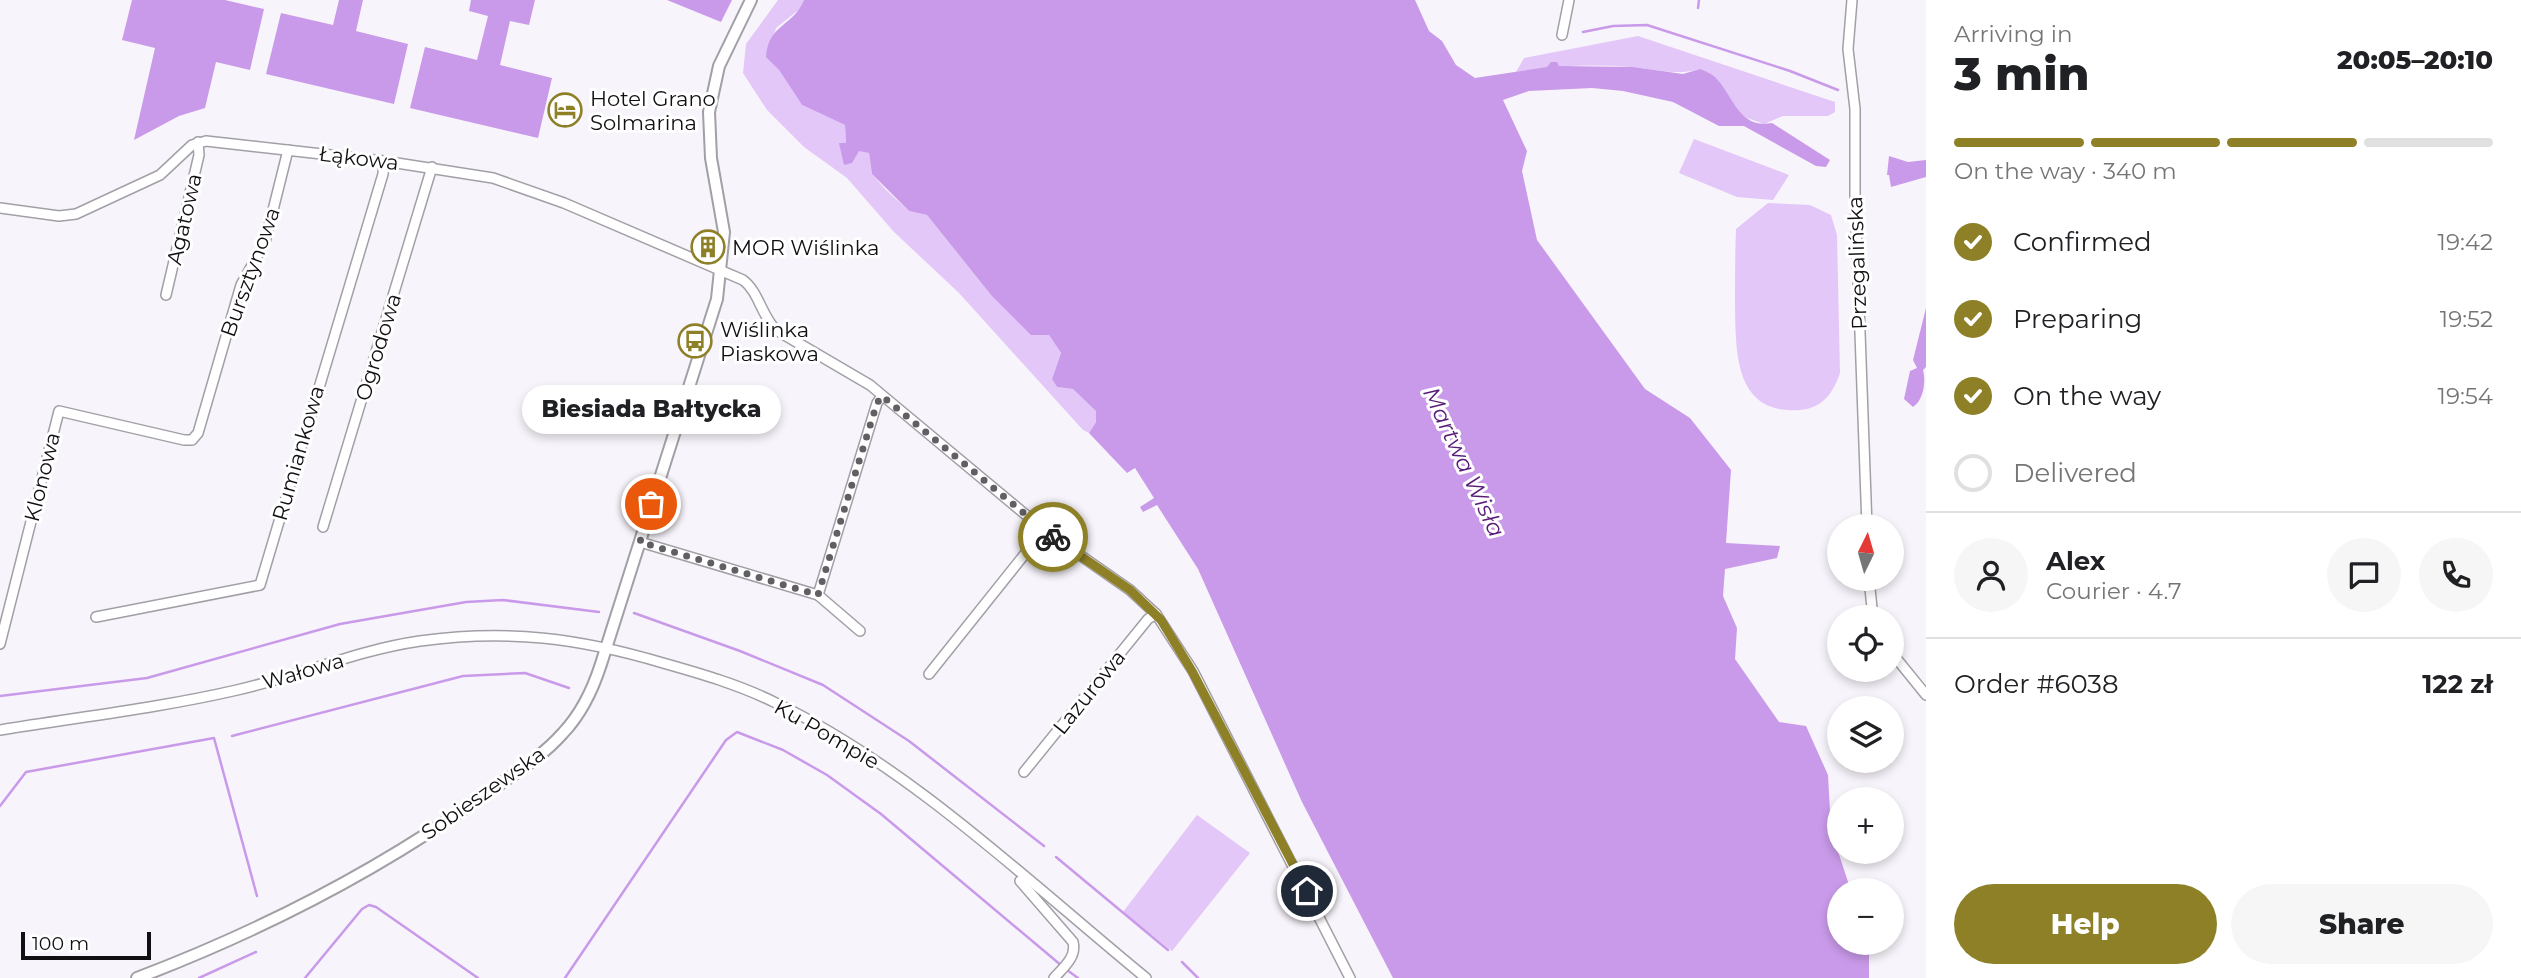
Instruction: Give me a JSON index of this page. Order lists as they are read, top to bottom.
{
  "streets": {
    "main road": ["Sobieszewska"],
    "street": [
      "Łąkowa",
      "Agatowa",
      "Przegalińska",
      "Bursztynowa",
      "Ogrodowa",
      "Rumiankowa",
      "Klonowa",
      "Wałowa",
      "Lazurowa",
      "Ku Pompie"
    ]
  },
  "crossings": [
    ["Łąkowa", "Agatowa"],
    ["Łąkowa", "Bursztynowa"],
    ["Łąkowa", "Ogrodowa"],
    ["Łąkowa", "Rumiankowa"],
    ["Łąkowa", "Lazurowa"],
    ["Łąkowa", "Sobieszewska"],
    ["Bursztynowa", "Klonowa"],
    ["Wałowa", "Ku Pompie"],
    ["Wałowa", "Sobieszewska"],
    ["Ku Pompie", "Sobieszewska"]
  ],
  "water": ["Martwa Wisła"],
  "places": {
    "hotel": ["Hotel Grano Solmarina"],
    "building": ["MOR Wiślinka"],
    "bus stop": ["Wiślinka Piaskowa"],
    "other": ["Biesiada Bałtycka"]
  },
  "scale_bar": "100 m",
  "north": "top",
  "page": {
    "heading": ["3 min", "Arriving in", "20:05–20:10"],
    "panel": [
      "Alex",
      "Courier · 4.7",
      "Order #6038",
      "122 zł"
    ],
    "bar": "On the way · 340 m",
    "list": [
      ["Confirmed", "19:42"],
      ["Preparing", "19:52"],
      ["On the way", "19:54"],
      "Delivered"
    ],
    "bubble": "Biesiada Bałtycka",
    "map_buttons": ["+", "−"],
    "buttons": ["Help", "Share"],
    "scale": "100 m"
  }
}
